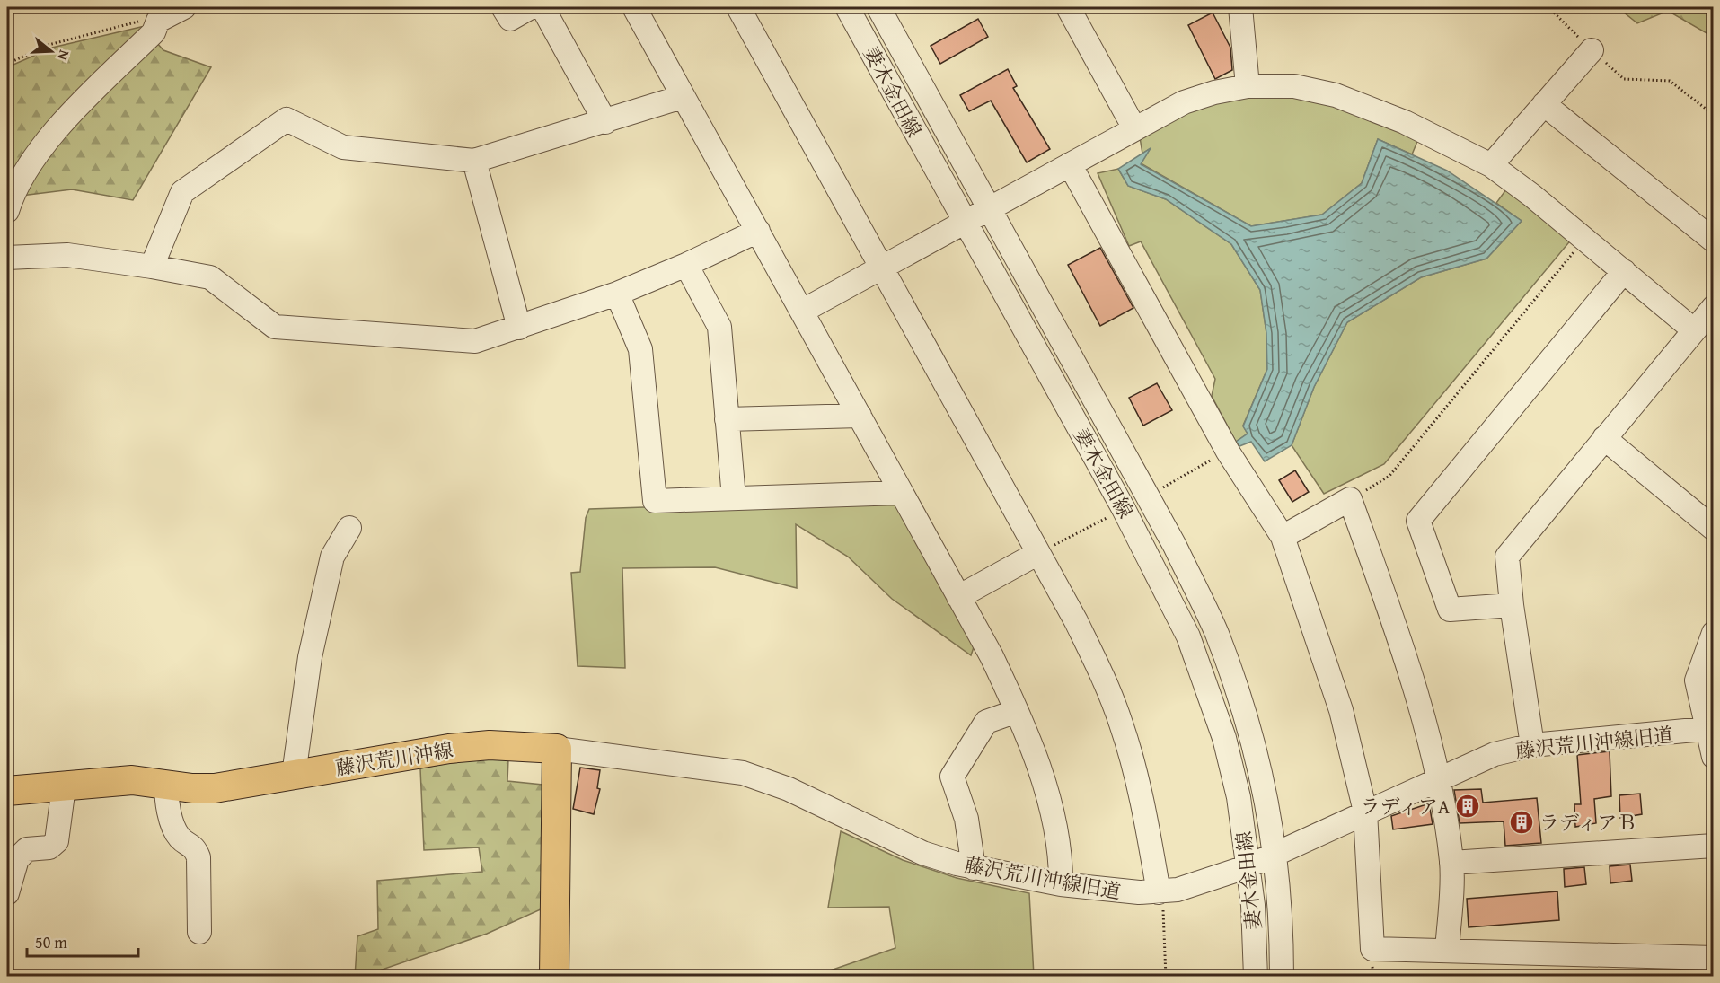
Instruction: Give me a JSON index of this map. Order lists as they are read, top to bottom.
{
  "streets": {
    "main road": ["藤沢荒川沖線"],
    "street": ["妻木金田線", "藤沢荒川沖線旧道"]
  },
  "crossings": [
    ["妻木金田線", "藤沢荒川沖線旧道"],
    ["藤沢荒川沖線旧道", "藤沢荒川沖線"]
  ],
  "places": {
    "building": ["ラディアA", "ラディアＢ"]
  },
  "scale_bar": "50 m",
  "north": "right"
}
